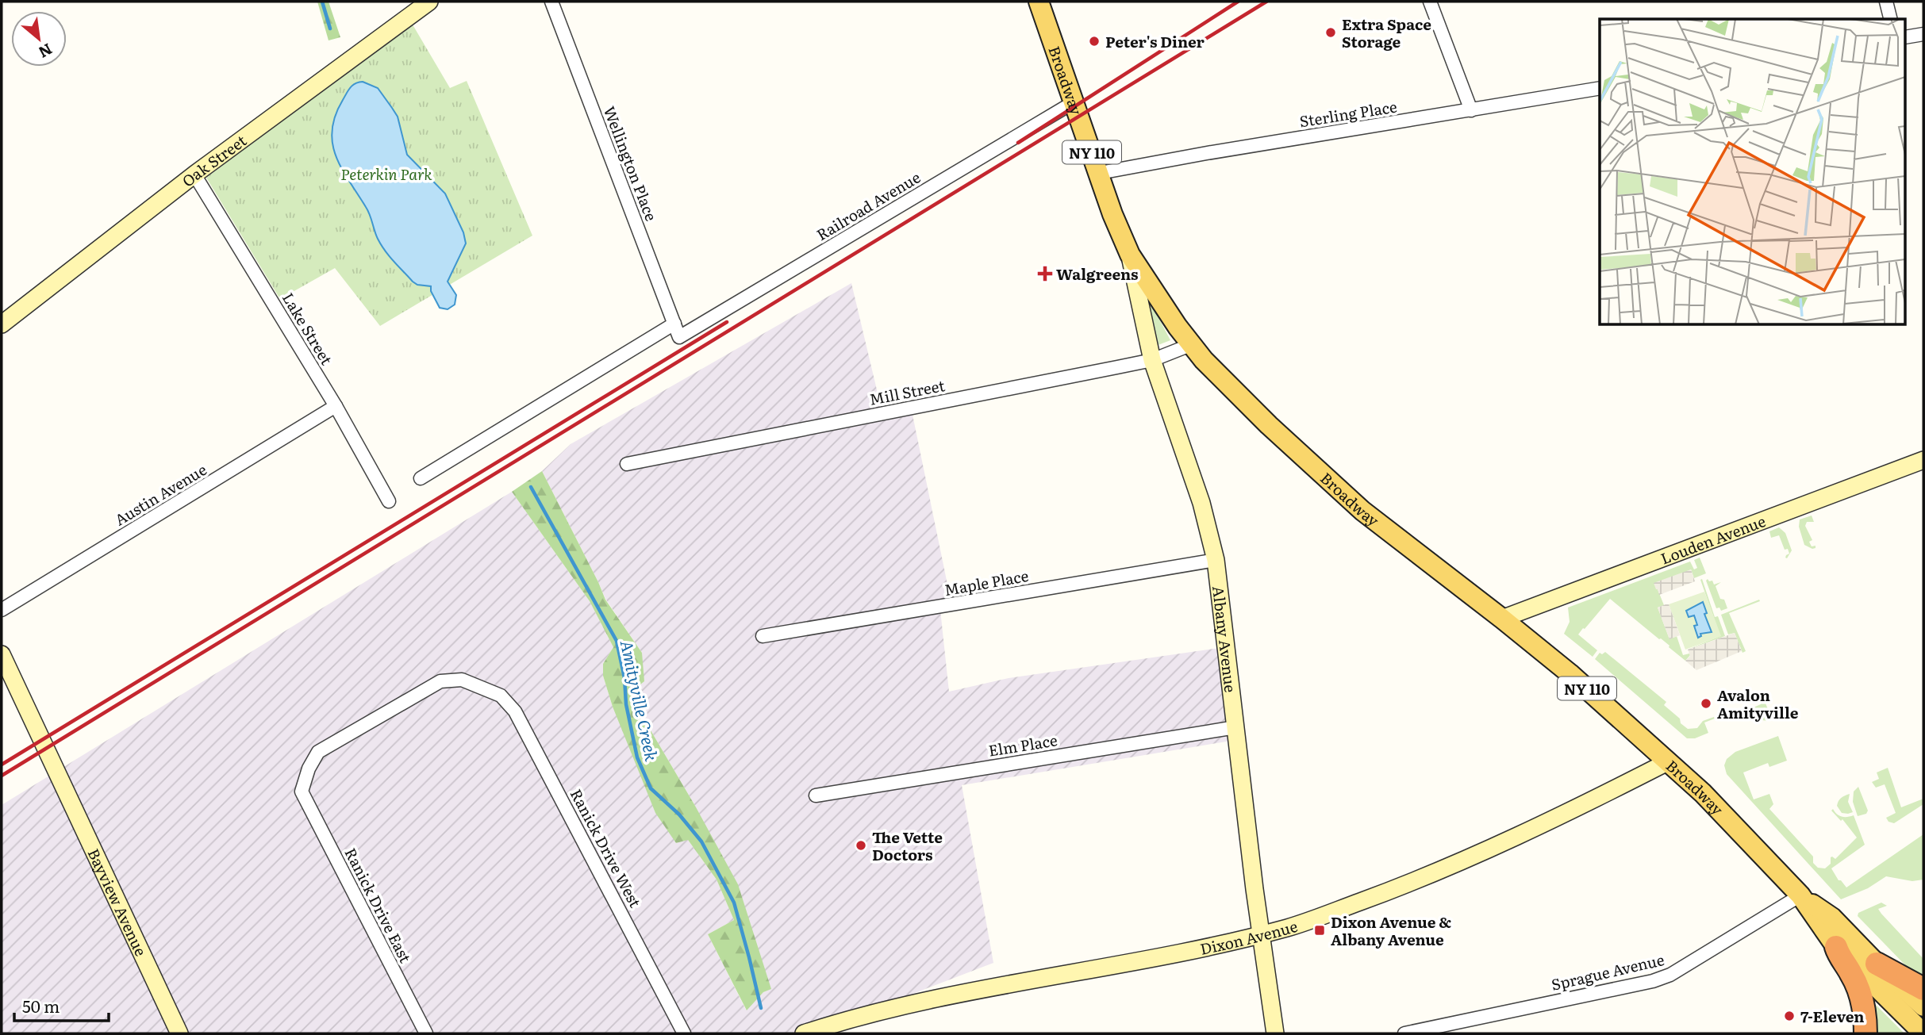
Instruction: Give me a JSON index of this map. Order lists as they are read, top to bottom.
{
  "streets": {
    "main road": [
      "Broadway",
      "NY 110",
      "Oak Street",
      "Louden Avenue",
      "Albany Avenue",
      "Bayview Avenue",
      "Dixon Avenue"
    ],
    "street": [
      "Sterling Place",
      "Wellington Place",
      "Railroad Avenue",
      "Lake Street",
      "Mill Street",
      "Austin Avenue",
      "Maple Place",
      "Elm Place",
      "Ranick Drive West",
      "Ranick Drive East",
      "Sprague Avenue"
    ]
  },
  "crossings": [
    ["Broadway", "Sterling Place"],
    ["Broadway", "Railroad Avenue"],
    ["Broadway", "Mill Street"],
    ["Broadway", "Louden Avenue"],
    ["Broadway", "Albany Avenue"],
    ["Broadway", "Dixon Avenue"],
    ["Broadway", "Sprague Avenue"],
    ["Oak Street", "Lake Street"],
    ["Wellington Place", "Railroad Avenue"],
    ["Lake Street", "Austin Avenue"],
    ["Mill Street", "Albany Avenue"],
    ["Maple Place", "Albany Avenue"],
    ["Albany Avenue", "Elm Place"],
    ["Albany Avenue", "Dixon Avenue"],
    ["Ranick Drive West", "Ranick Drive East"]
  ],
  "water": ["Amityville Creek"],
  "parks": ["Peterkin Park"],
  "places": {
    "other": [
      "Extra Space Storage",
      "Peter's Diner",
      "Avalon Amityville",
      "The Vette Doctors",
      "7-Eleven"
    ],
    "health": ["Walgreens"],
    "transit": ["Dixon Avenue & Albany Avenue"]
  },
  "scale_bar": "50 m",
  "north": "bottom right"
}
